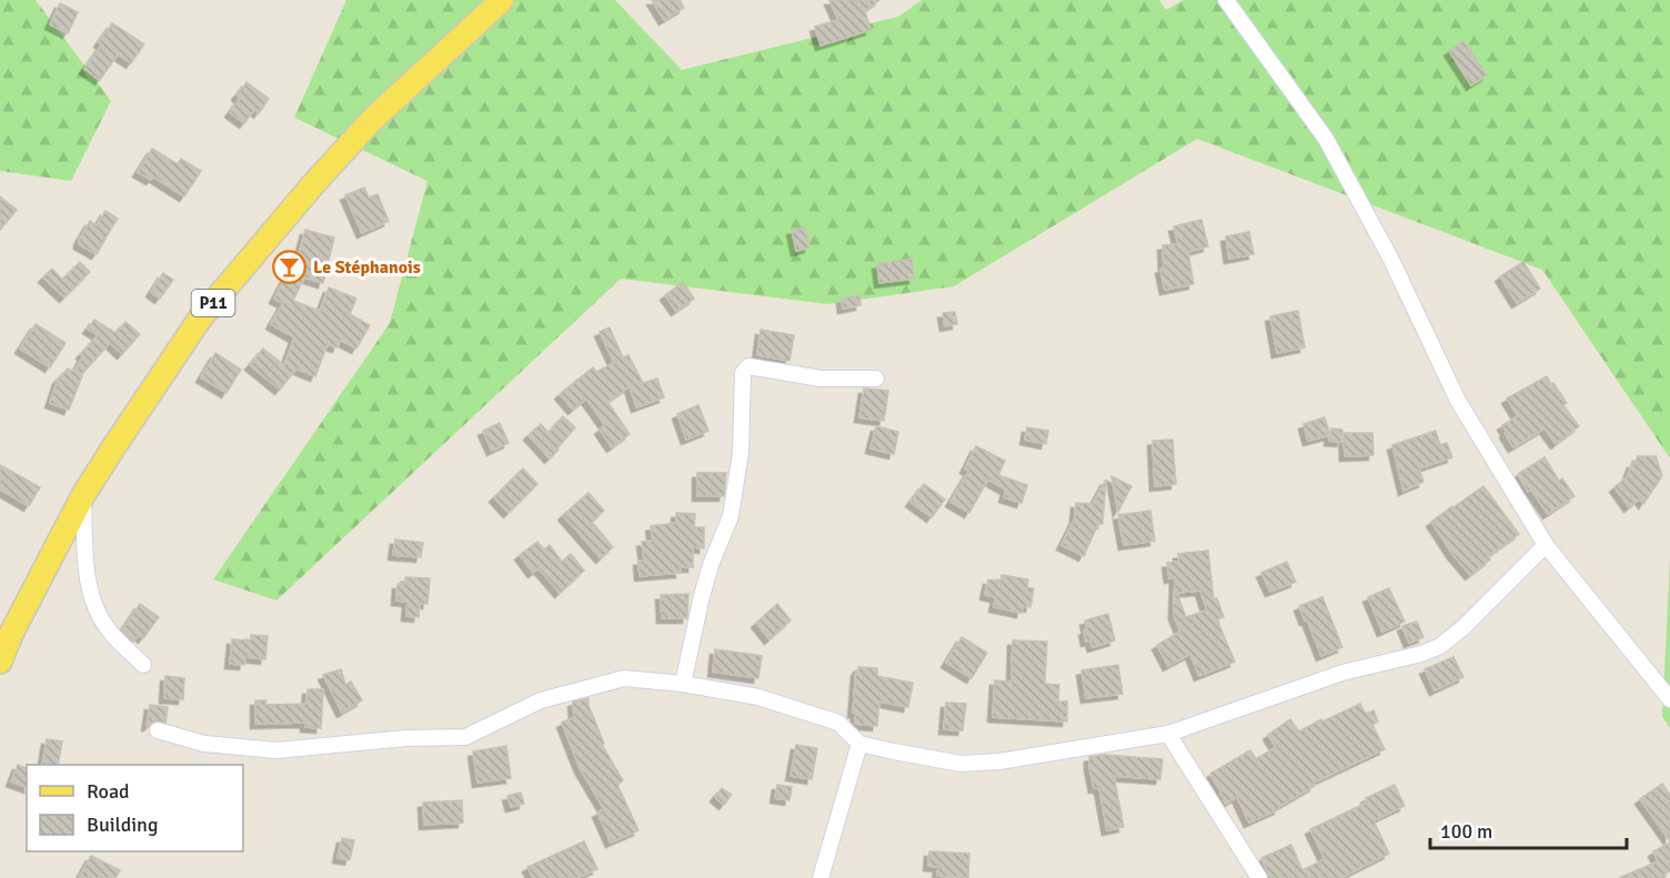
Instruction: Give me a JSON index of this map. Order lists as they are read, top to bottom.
{
  "streets": {
    "main road": ["P11"]
  },
  "places": {
    "bar": ["Le Stéphanois"]
  },
  "legend": ["Road", "Building"],
  "scale_bar": "100 m"
}
